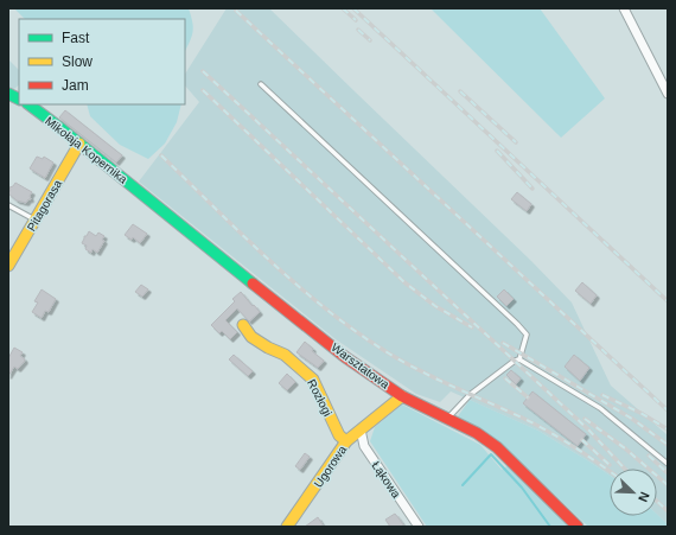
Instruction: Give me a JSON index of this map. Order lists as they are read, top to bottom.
{
  "streets": {
    "street": [
      "Mikołaja Kopernika",
      "Pitagorasa",
      "Warsztatowa",
      "Rozłogi",
      "Ugorowa",
      "Łąkowa"
    ]
  },
  "crossings": [
    ["Mikołaja Kopernika", "Pitagorasa"],
    ["Mikołaja Kopernika", "Warsztatowa"],
    ["Warsztatowa", "Ugorowa"],
    ["Rozłogi", "Ugorowa"],
    ["Ugorowa", "Łąkowa"]
  ],
  "legend": ["Fast", "Slow", "Jam"],
  "north": "bottom right"
}
